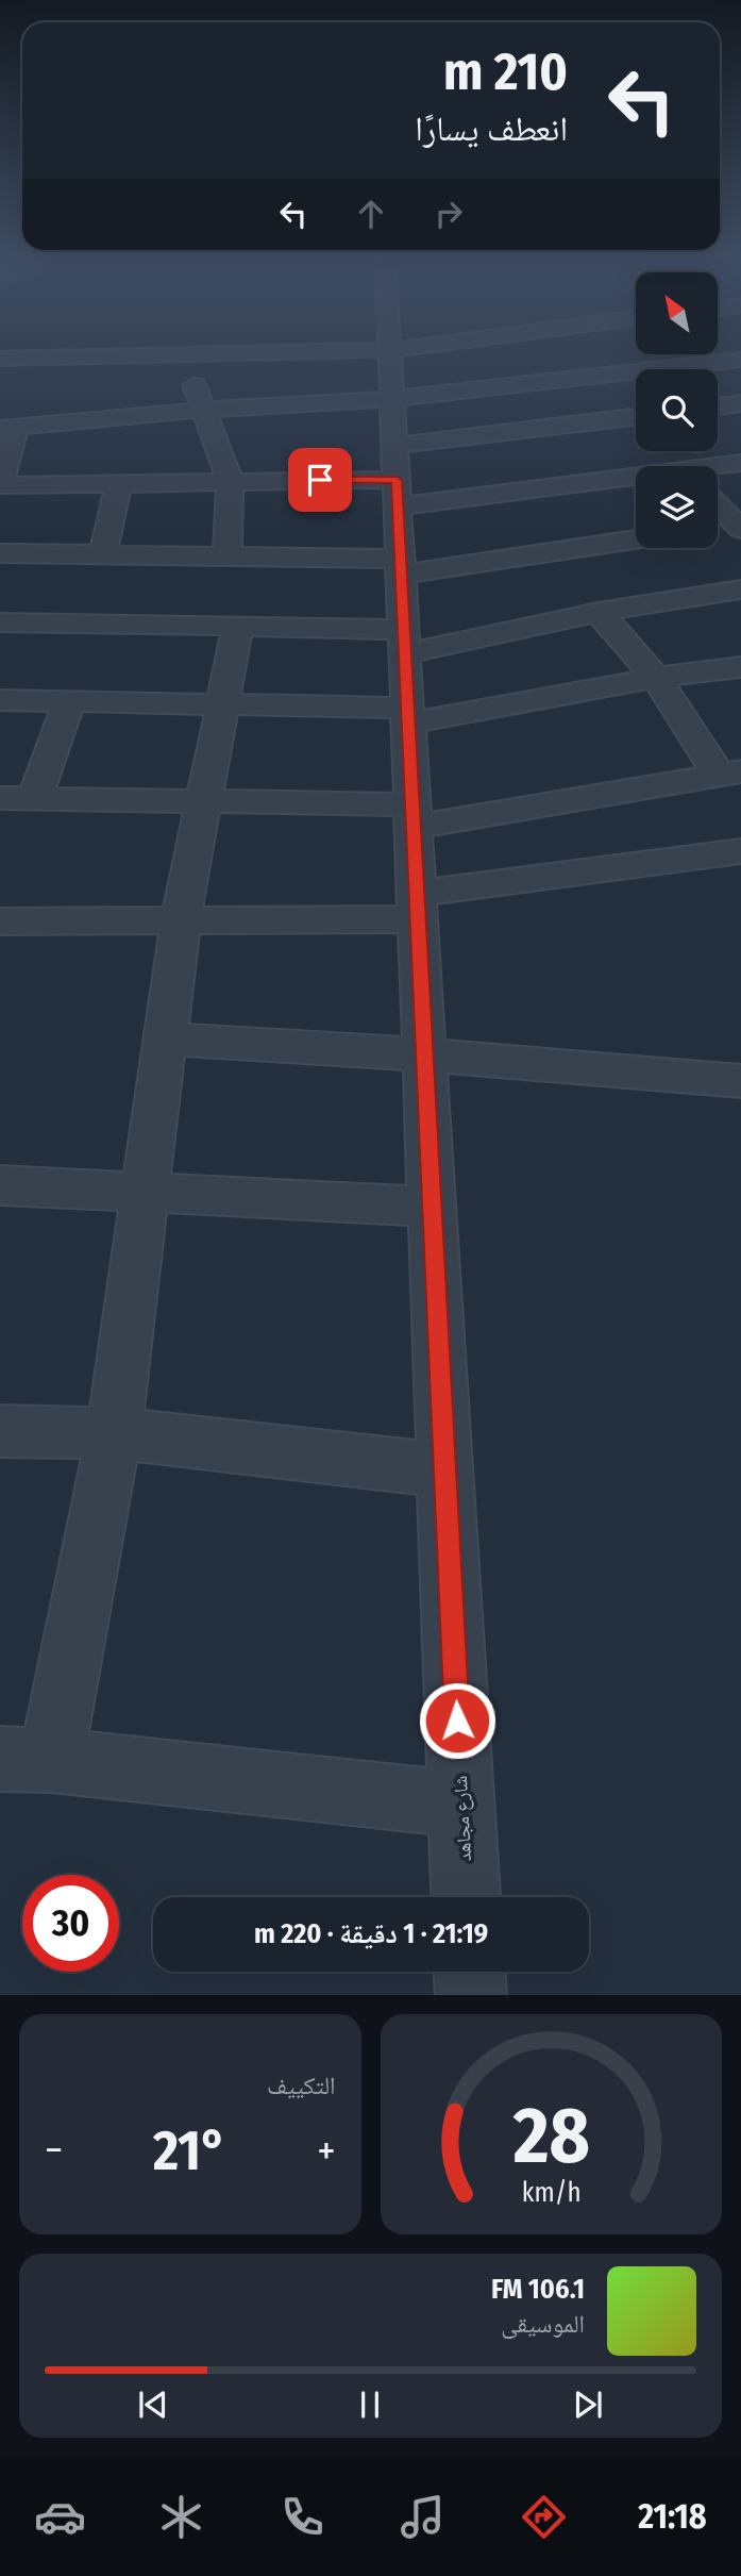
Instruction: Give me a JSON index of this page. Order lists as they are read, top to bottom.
{
  "streets": {
    "street": ["شارع مجاهد"]
  },
  "north": "top left",
  "page": {
    "turn": ["210 m", "انعطف يسارًا"],
    "limit": "30",
    "trip": "21:19 · 1 دقيقة · 220 m",
    "tile": "التكييف",
    "heat": ["−", "21°", "+"],
    "song": ["106.1 FM", "الموسيقى"],
    "tabs": "21:18",
    "gauge": ["28", "km/h"]
  }
}
